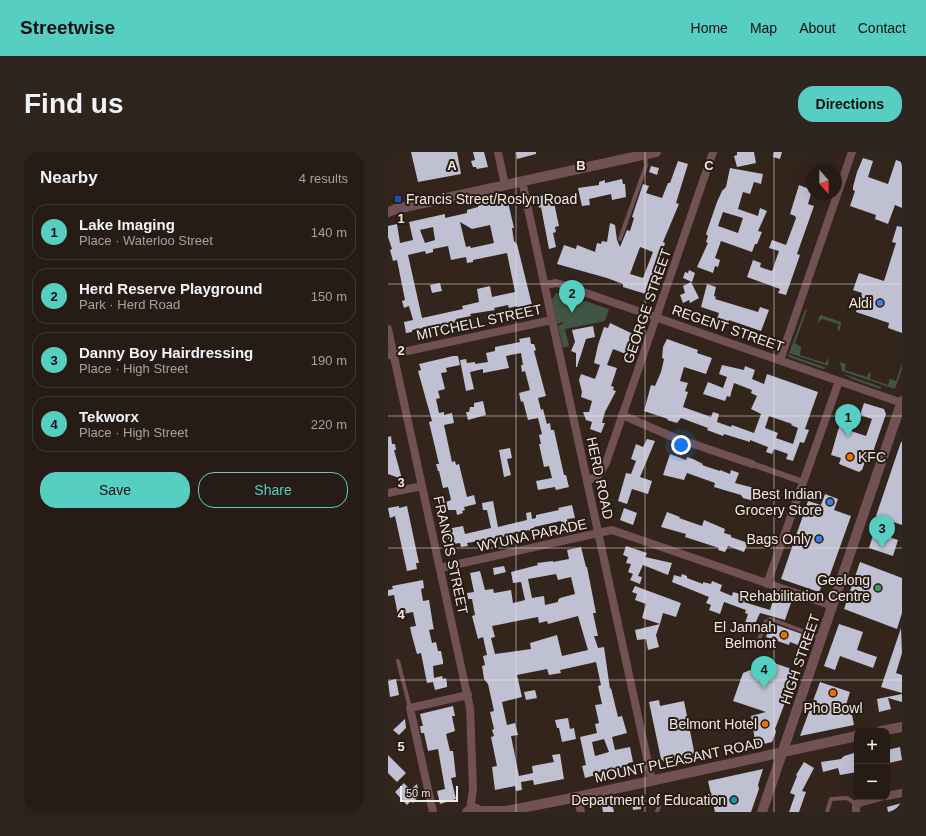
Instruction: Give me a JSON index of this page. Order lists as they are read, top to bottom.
{
  "streets": {
    "street": [
      "GEORGE STREET",
      "MITCHELL STREET",
      "REGENT STREET",
      "HERD ROAD",
      "WYUNA PARADE",
      "FRANCIS STREET",
      "HIGH STREET",
      "MOUNT PLEASANT ROAD"
    ]
  },
  "crossings": [
    ["GEORGE STREET", "REGENT STREET"],
    ["GEORGE STREET", "HERD ROAD"],
    ["MITCHELL STREET", "HERD ROAD"],
    ["MITCHELL STREET", "FRANCIS STREET"],
    ["REGENT STREET", "HERD ROAD"],
    ["REGENT STREET", "HIGH STREET"],
    ["HERD ROAD", "WYUNA PARADE"],
    ["HERD ROAD", "MOUNT PLEASANT ROAD"],
    ["WYUNA PARADE", "FRANCIS STREET"],
    ["WYUNA PARADE", "HIGH STREET"],
    ["FRANCIS STREET", "MOUNT PLEASANT ROAD"],
    ["HIGH STREET", "MOUNT PLEASANT ROAD"]
  ],
  "places": {
    "transit": ["Francis Street/Roslyn Road"],
    "other": [
      "Aldi",
      "KFC",
      "Best Indian Grocery Store",
      "Bags Only",
      "Geelong Rehabilitation Centre",
      "El Jannah Belmont",
      "Pho Bowl",
      "Belmont Hotel",
      "Department of Education"
    ]
  },
  "scale_bar": "50 m",
  "north": "bottom",
  "page": {
    "header": "Streetwise",
    "nav": [
      "Home",
      "Map",
      "About",
      "Contact"
    ],
    "buttons": [
      "Directions",
      ["Save", "Share"]
    ],
    "title": "Find us",
    "heading": ["Nearby", "4 results"],
    "list": [
      {
        "mark": "1",
        "name": "Lake Imaging",
        "note": "Place · Waterloo Street",
        "value": "140 m"
      },
      {
        "mark": "2",
        "name": "Herd Reserve Playground",
        "note": "Park · Herd Road",
        "value": "150 m"
      },
      {
        "mark": "3",
        "name": "Danny Boy Hairdressing",
        "note": "Place · High Street",
        "value": "190 m"
      },
      {
        "mark": "4",
        "name": "Tekworx",
        "note": "Place · High Street",
        "value": "220 m"
      }
    ],
    "pins": [
      "2",
      "1",
      "3",
      "4"
    ],
    "map_buttons": ["+", "−"],
    "scale": "50 m"
  },
  "grid": {
    "columns": ["A", "B", "C"],
    "rows": [
      "1",
      "2",
      "3",
      "4",
      "5"
    ]
  }
}
